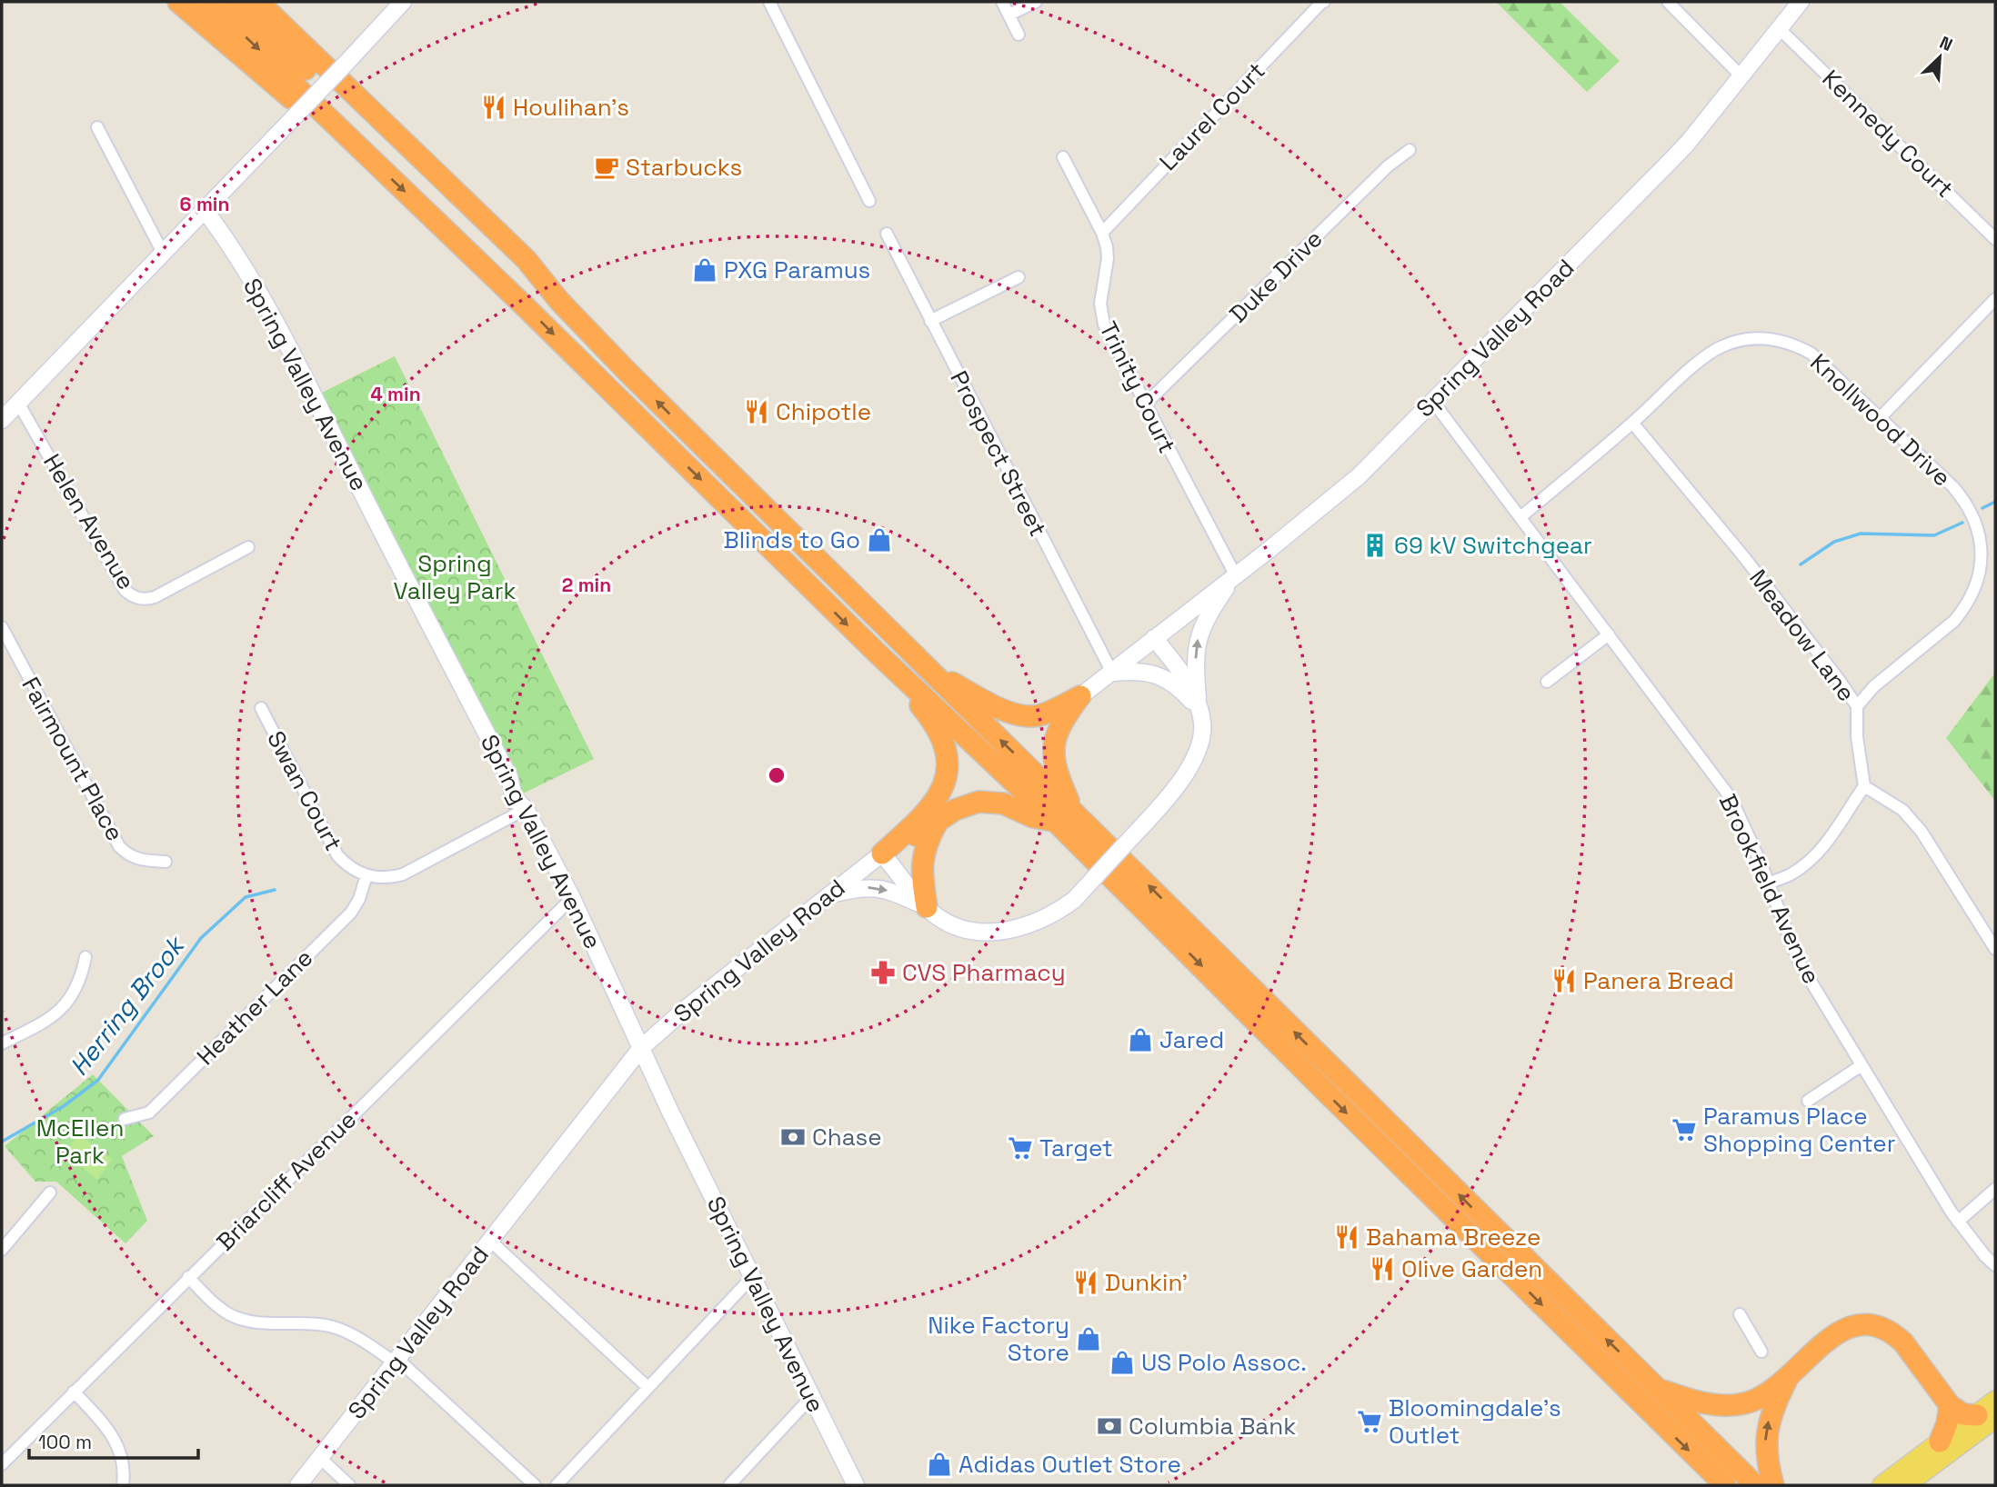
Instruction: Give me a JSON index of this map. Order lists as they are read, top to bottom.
{
  "streets": {
    "street": [
      "Laurel Court",
      "Kennedy Court",
      "Duke Drive",
      "Spring Valley Road",
      "Spring Valley Avenue",
      "Trinity Court",
      "Knollwood Drive",
      "Prospect Street",
      "Helen Avenue",
      "Meadow Lane",
      "Fairmount Place",
      "Swan Court",
      "Brookfield Avenue",
      "Heather Lane",
      "Briarcliff Avenue"
    ]
  },
  "crossings": [
    ["Laurel Court", "Trinity Court"],
    ["Kennedy Court", "Spring Valley Road"],
    ["Duke Drive", "Trinity Court"],
    ["Spring Valley Road", "Spring Valley Avenue"],
    ["Spring Valley Road", "Trinity Court"],
    ["Spring Valley Road", "Prospect Street"],
    ["Spring Valley Road", "Brookfield Avenue"],
    ["Spring Valley Avenue", "Briarcliff Avenue"],
    ["Knollwood Drive", "Meadow Lane"],
    ["Knollwood Drive", "Brookfield Avenue"],
    ["Swan Court", "Heather Lane"]
  ],
  "water": ["Herring Brook"],
  "parks": ["Spring Valley Park", "McEllen Park"],
  "places": {
    "restaurant": [
      "Houlihan's",
      "Chipotle",
      "Panera Bread",
      "Bahama Breeze",
      "Olive Garden",
      "Dunkin'"
    ],
    "cafe": ["Starbucks"],
    "shop": [
      "PXG Paramus",
      "Blinds to Go",
      "Jared",
      "Nike Factory Store",
      "US Polo Assoc.",
      "Adidas Outlet Store"
    ],
    "building": ["69 kV Switchgear"],
    "pharmacy": ["CVS Pharmacy"],
    "supermarket": ["Paramus Place Shopping Center", "Target", "Bloomingdale's Outlet"],
    "bank": ["Chase", "Columbia Bank"]
  },
  "scale_bar": "100 m",
  "north": "top right",
  "rings": ["6 min", "4 min", "2 min"]
}
